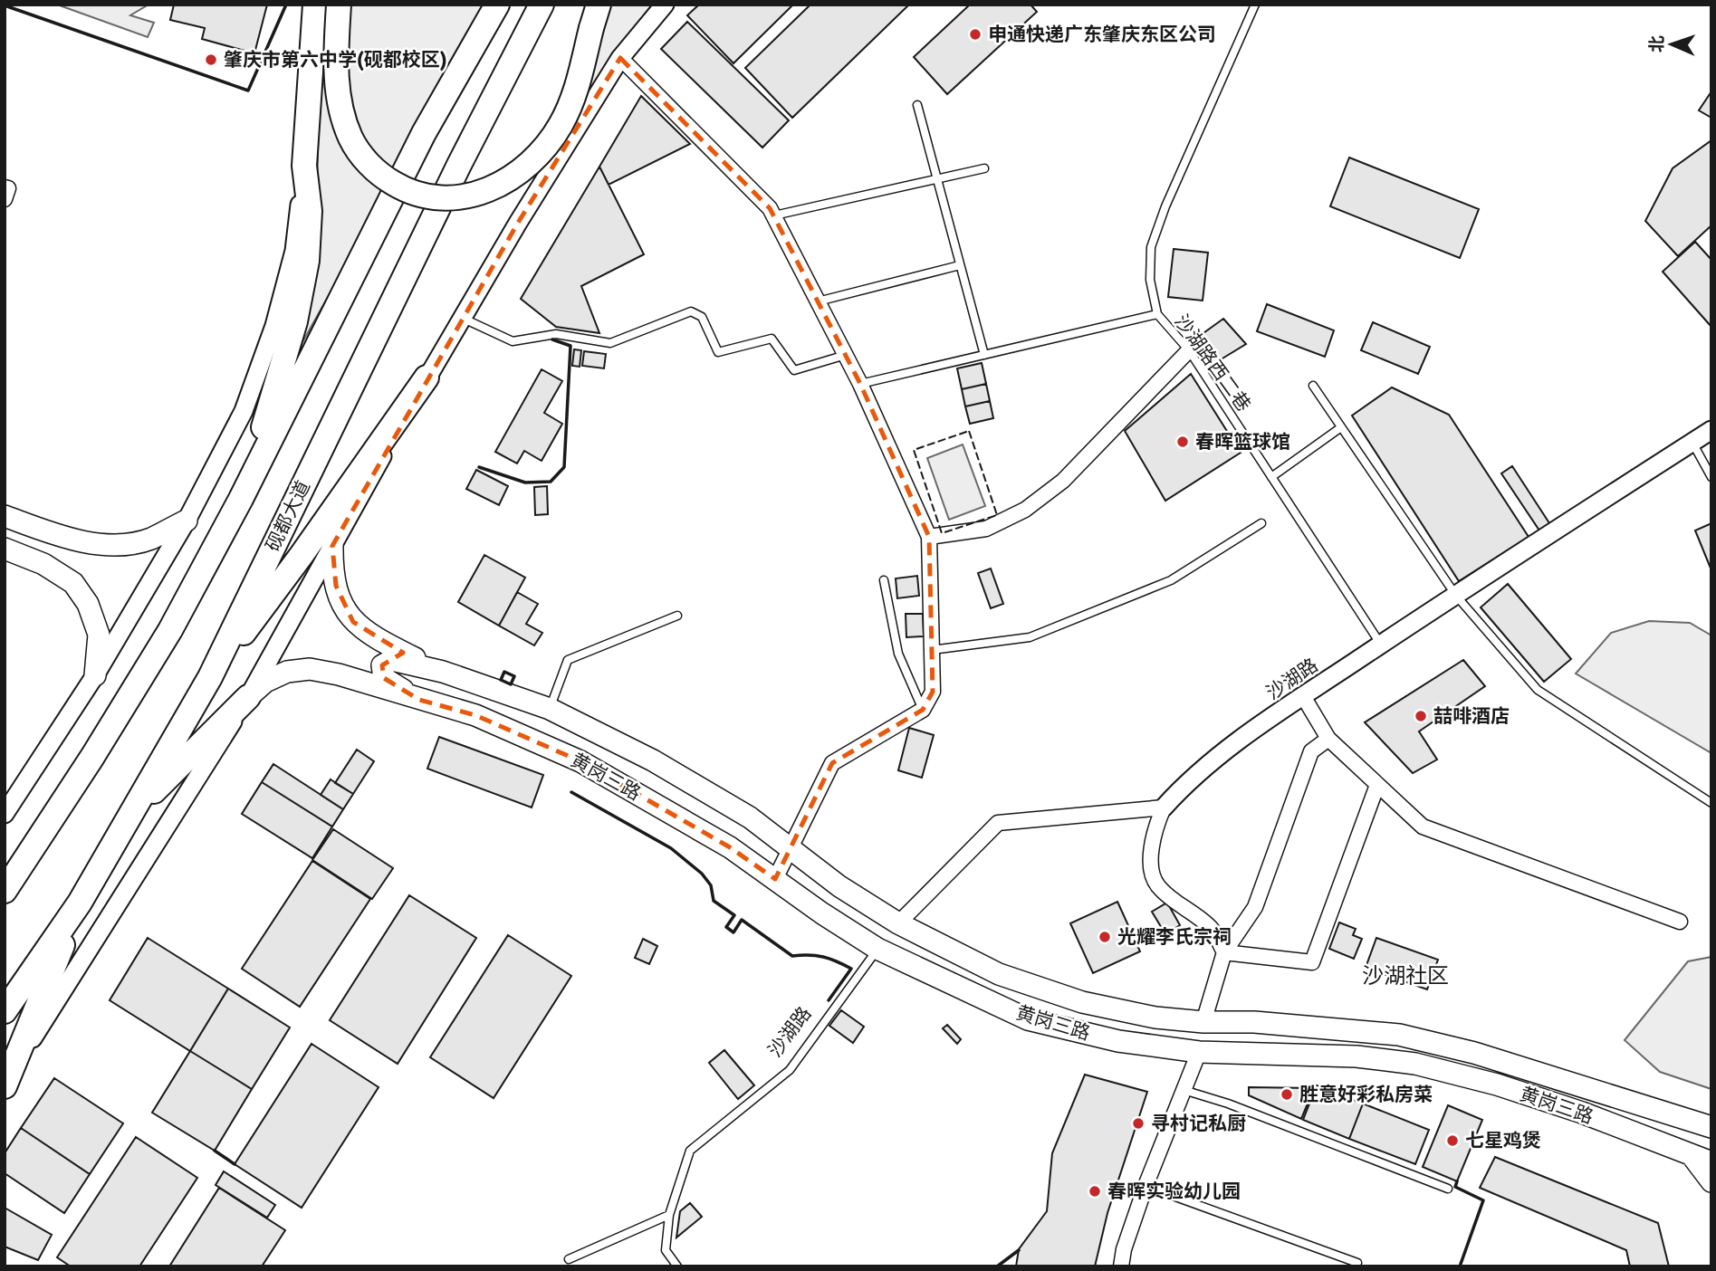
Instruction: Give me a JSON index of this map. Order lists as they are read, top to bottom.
{
  "streets": {
    "main road": ["砚都大道", "黄岗三路"],
    "street": ["沙湖路"],
    "lane": ["沙湖路西二巷"]
  },
  "crossings": [
    ["沙湖路西二巷", "沙湖路"],
    ["沙湖路", "黄岗三路"]
  ],
  "districts": ["沙湖社区"],
  "places": [
    "申通快递广东肇庆东区公司",
    "肇庆市第六中学(砚都校区)",
    "春晖篮球馆",
    "喆啡酒店",
    "光耀李氏宗祠",
    "胜意好彩私房菜",
    "寻村记私厨",
    "七星鸡煲",
    "春晖实验幼儿园"
  ],
  "north": "left"
}
